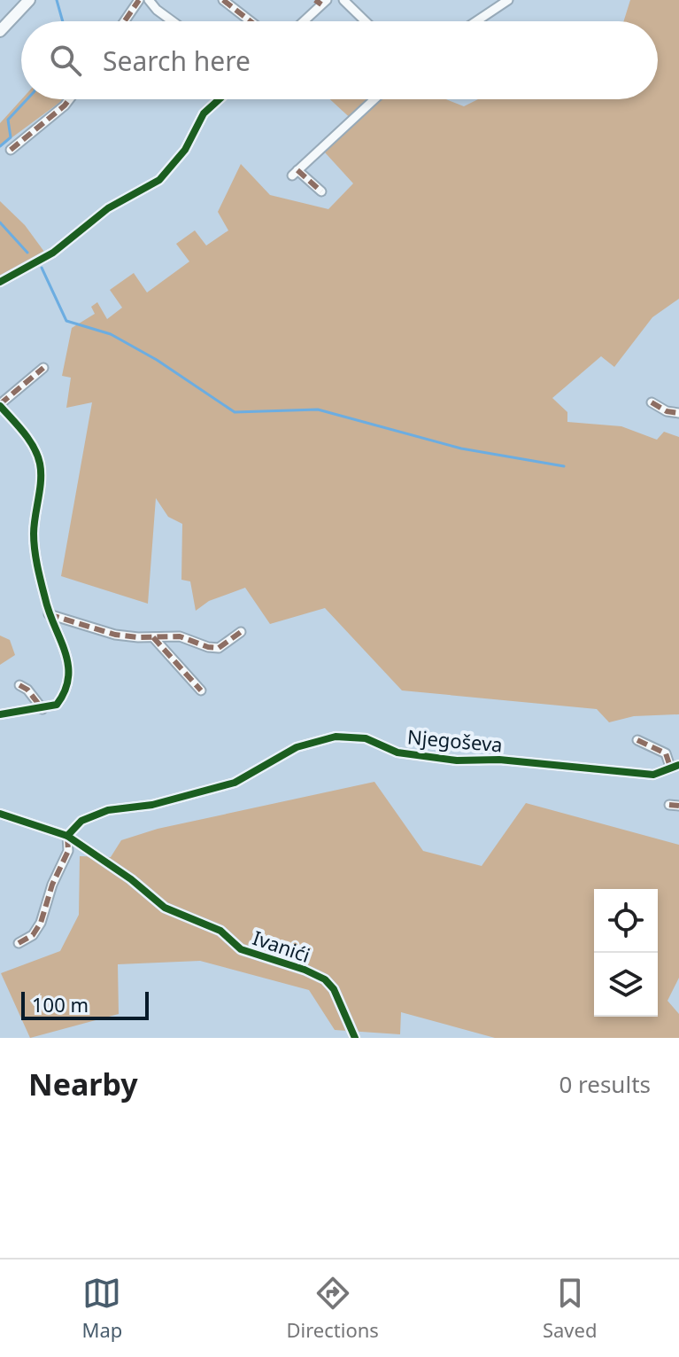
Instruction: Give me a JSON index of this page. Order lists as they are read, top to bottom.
{
  "streets": {
    "street": ["Njegoševa", "Ivanići"]
  },
  "crossings": [
    ["Njegoševa", "Ivanići"]
  ],
  "scale_bar": "100 m",
  "page": {
    "search": "Search here",
    "scale": "100 m",
    "heading": ["Nearby", "0 results"],
    "nav": ["Map", "Directions", "Saved"]
  }
}
